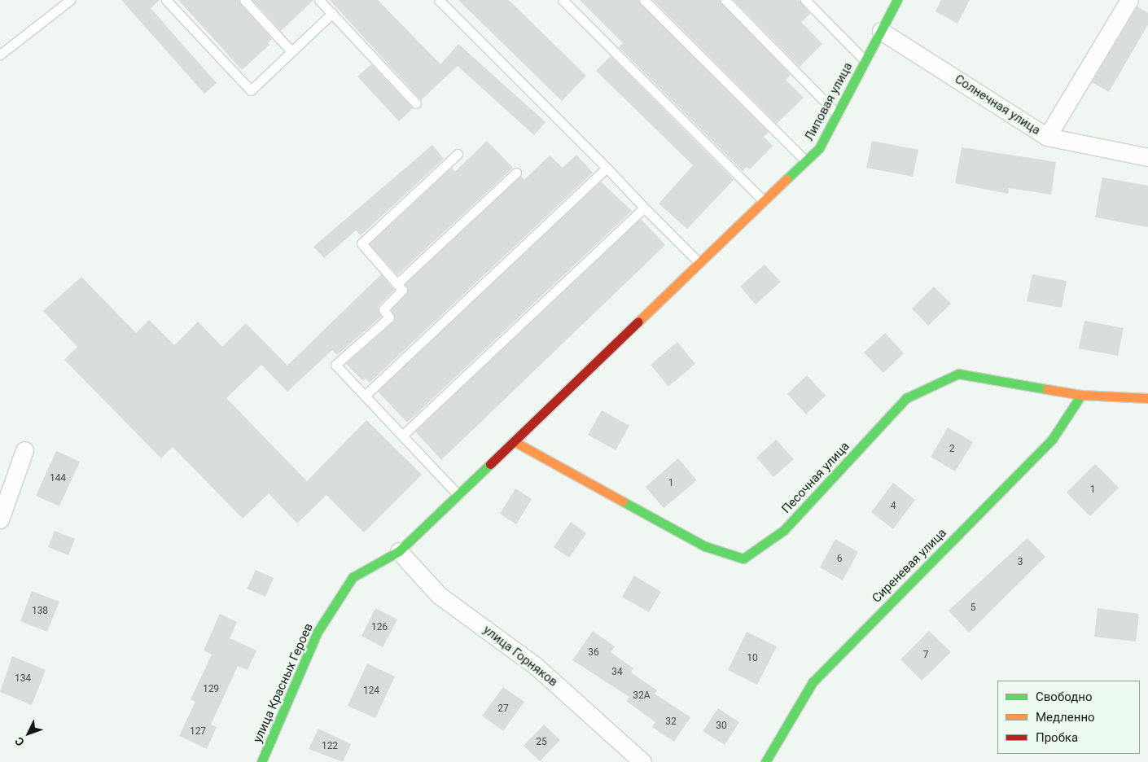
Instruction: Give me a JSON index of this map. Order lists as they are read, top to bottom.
{
  "streets": {
    "street": [
      "Липовая улица",
      "Солнечная улица",
      "Песочная улица",
      "Сиреневая улица",
      "улица Горняков",
      "улица Красных Героев"
    ]
  },
  "crossings": [
    ["Липовая улица", "Солнечная улица"],
    ["Липовая улица", "Песочная улица"],
    ["Липовая улица", "улица Красных Героев"],
    ["Песочная улица", "Сиреневая улица"],
    ["Песочная улица", "улица Красных Героев"],
    ["улица Горняков", "улица Красных Героев"]
  ],
  "house_numbers": [
    "2",
    "144",
    "1",
    "1",
    "4",
    "6",
    "3",
    "5",
    "138",
    "126",
    "36",
    "7",
    "10",
    "34",
    "134",
    "129",
    "124",
    "32А",
    "27",
    "32",
    "30",
    "127",
    "25",
    "122"
  ],
  "legend": ["Свободно", "Медленно", "Пробка"],
  "north": "bottom left"
}
